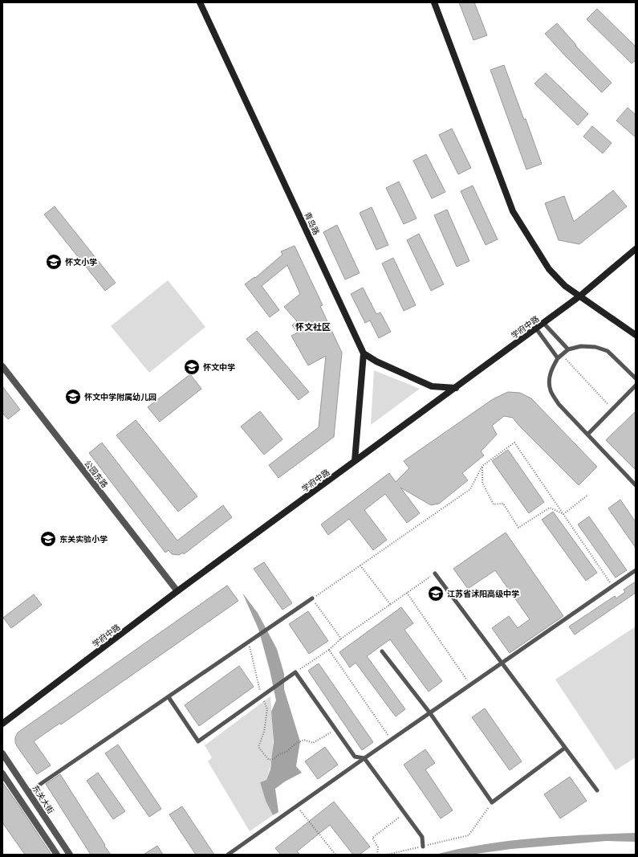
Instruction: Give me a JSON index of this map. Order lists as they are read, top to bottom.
{
  "streets": {
    "street": [
      "青岛路",
      "学府中路",
      "公园东路",
      "东关大街"
    ]
  },
  "crossings": [
    ["学府中路", "公园东路"]
  ],
  "districts": ["怀文社区"],
  "places": {
    "school or university": [
      "怀文小学",
      "怀文中学",
      "怀文中学附属幼儿园",
      "东关实验小学",
      "江苏省沭阳高级中学"
    ]
  }
}
